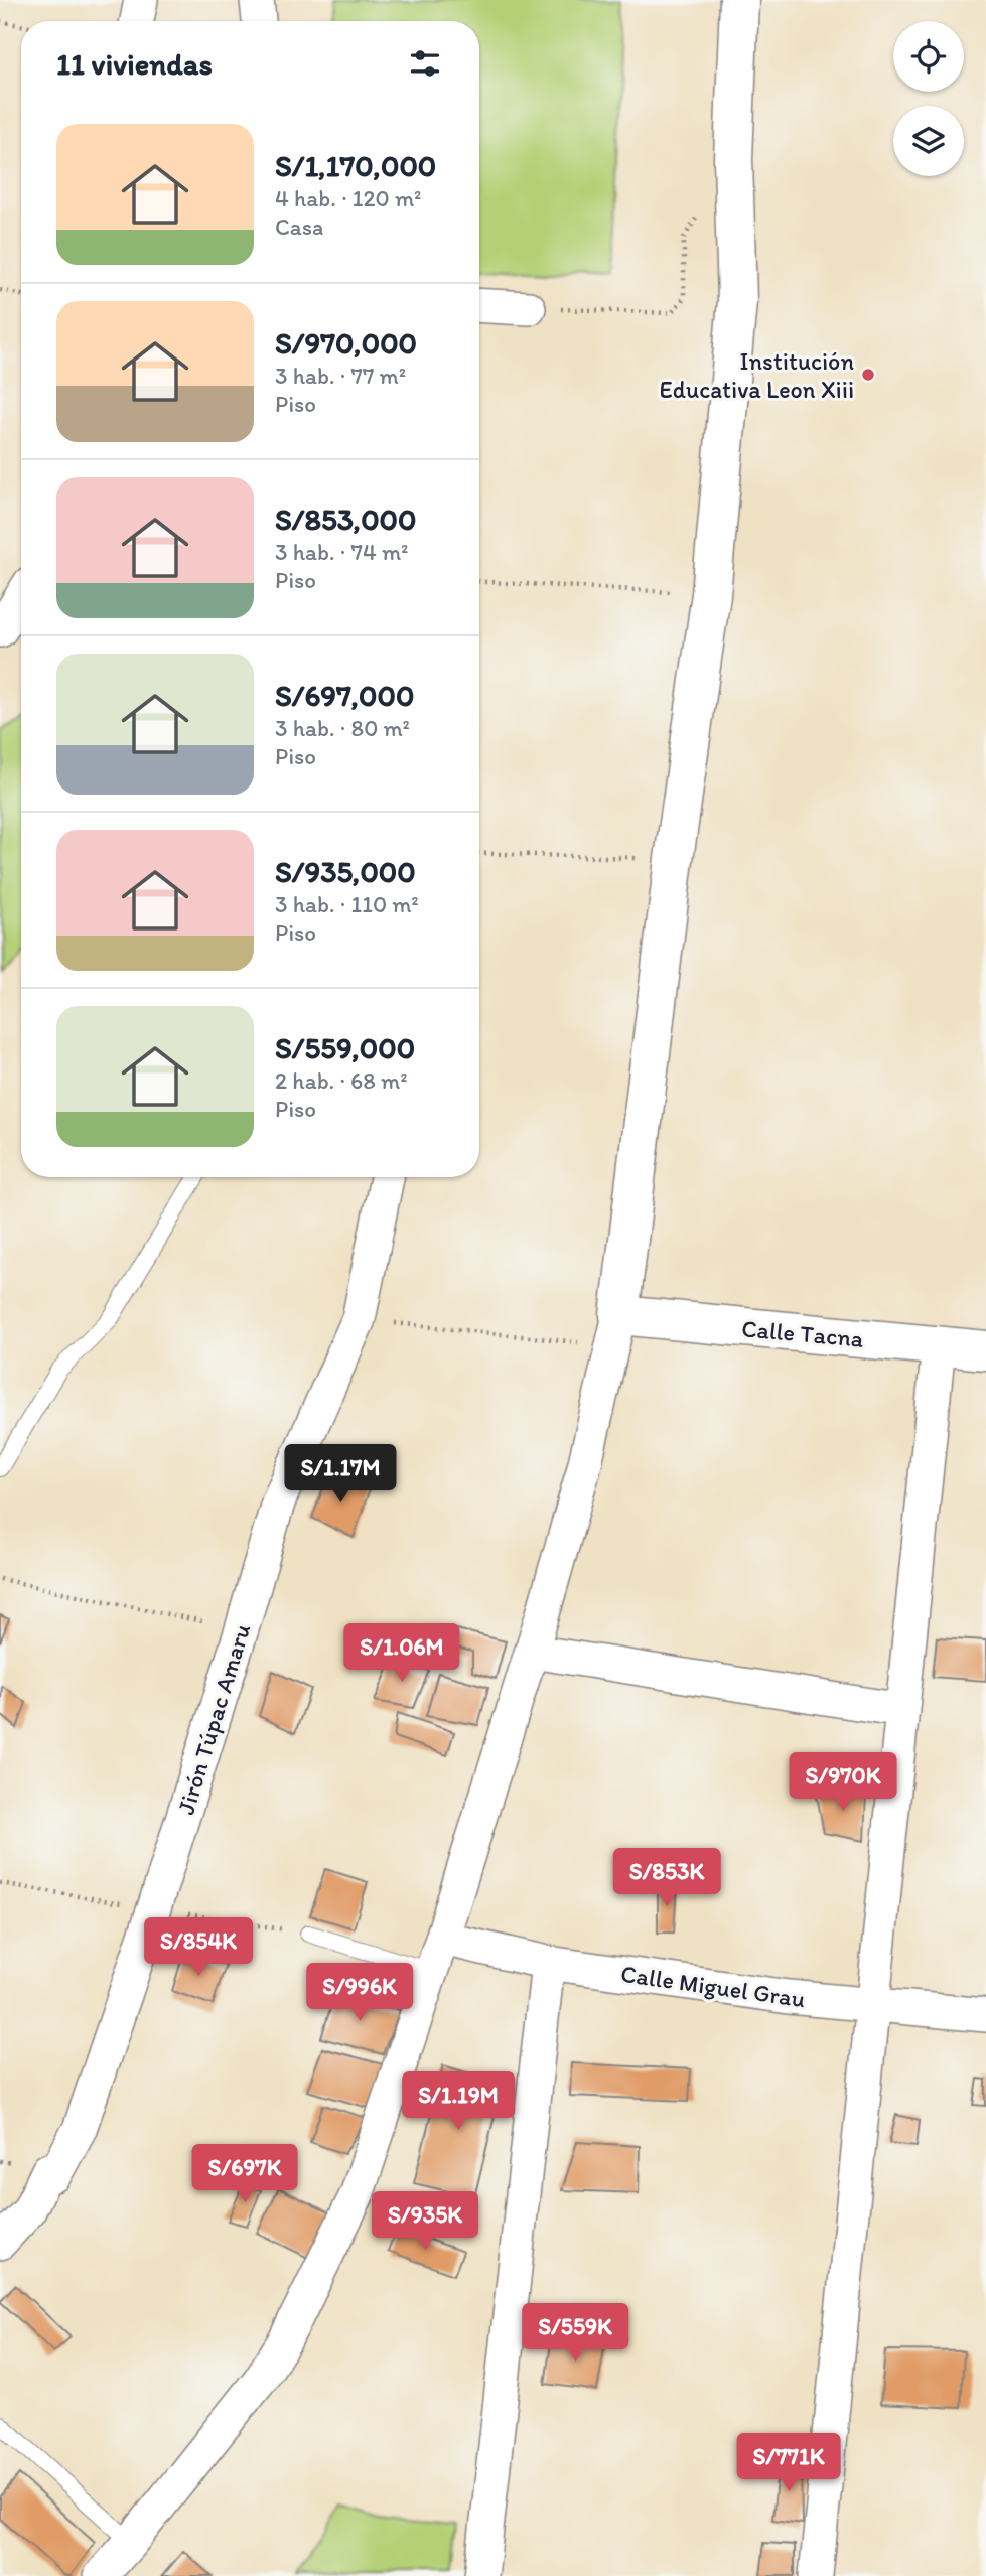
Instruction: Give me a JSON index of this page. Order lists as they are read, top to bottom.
{
  "streets": {
    "street": ["Calle Tacna", "Jirón Túpac Amaru", "Calle Miguel Grau"]
  },
  "places": ["Institución Educativa Leon Xiii"],
  "page": {
    "heading": "11 viviendas",
    "list": [
      {
        "name": "S/1,170,000",
        "note": "4 hab. · 120 m² · Casa"
      },
      {
        "name": "S/970,000",
        "note": "3 hab. · 77 m² · Piso"
      },
      {
        "name": "S/853,000",
        "note": "3 hab. · 74 m² · Piso"
      },
      {
        "name": "S/697,000",
        "note": "3 hab. · 80 m² · Piso"
      },
      {
        "name": "S/935,000",
        "note": "3 hab. · 110 m² · Piso"
      },
      {
        "name": "S/559,000",
        "note": "2 hab. · 68 m² · Piso"
      }
    ],
    "price": [
      "S/1.17M",
      "S/1.06M",
      "S/970K",
      "S/853K",
      "S/854K",
      "S/996K",
      "S/1.19M",
      "S/697K",
      "S/935K",
      "S/559K",
      "S/771K"
    ]
  }
}
